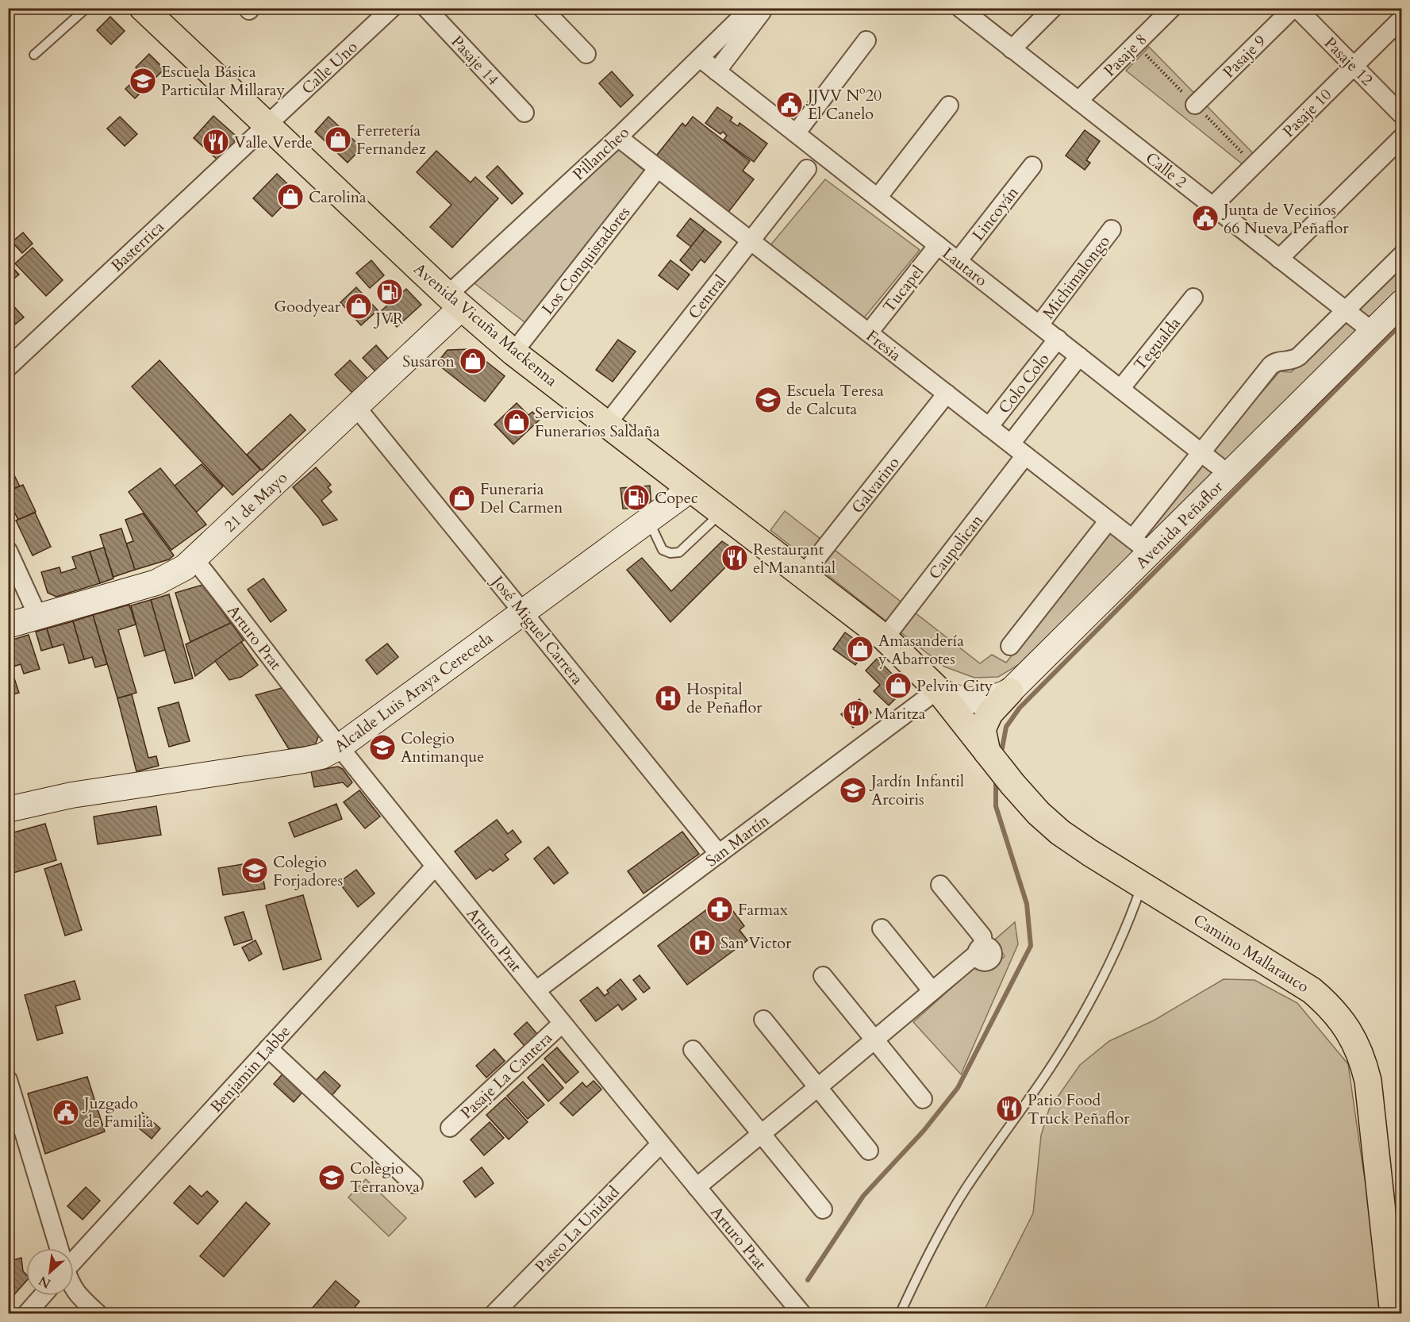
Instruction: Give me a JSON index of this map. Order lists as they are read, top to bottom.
{
  "streets": {
    "main road": [
      "Avenida Vicuña Mackenna",
      "21 de Mayo",
      "Avenida Peñaflor",
      "Alcalde Luis Araya Cereceda",
      "Camino Mallarauco"
    ],
    "street": [
      "Pasaje 8",
      "Pasaje 9",
      "Pasaje 14",
      "Pasaje 12",
      "Calle Uno",
      "Pasaje 10",
      "Pillancheo",
      "Calle 2",
      "Lincoyán",
      "Basterrica",
      "Los Conquistadores",
      "Lautaro",
      "Michimalongo",
      "Tucapel",
      "Central",
      "Tegualda",
      "Fresia",
      "Colo Colo",
      "Galvarino",
      "Caupolican",
      "José Miguel Carrera",
      "Arturo Prat",
      "San Martín",
      "Benjamin Labbe",
      "Pasaje La Cantera",
      "Paseo La Unidad"
    ]
  },
  "crossings": [
    ["Pasaje 8", "Calle 2"],
    ["Pasaje 12", "Pasaje 10"],
    ["Calle Uno", "Basterrica"],
    ["Calle Uno", "Avenida Vicuña Mackenna"],
    ["Pasaje 10", "Calle 2"],
    ["Pillancheo", "Lautaro"],
    ["Pillancheo", "Avenida Vicuña Mackenna"],
    ["Pillancheo", "Fresia"],
    ["Pillancheo", "21 de Mayo"],
    ["Calle 2", "Avenida Peñaflor"],
    ["Lincoyán", "Lautaro"],
    ["Basterrica", "Avenida Vicuña Mackenna"],
    ["Los Conquistadores", "Avenida Vicuña Mackenna"],
    ["Los Conquistadores", "Fresia"],
    ["Lautaro", "Michimalongo"],
    ["Lautaro", "Tucapel"],
    ["Lautaro", "Tegualda"],
    ["Lautaro", "Colo Colo"],
    ["Lautaro", "Avenida Peñaflor"],
    ["Tucapel", "Fresia"],
    ["Central", "Avenida Vicuña Mackenna"],
    ["Central", "Fresia"],
    ["Avenida Vicuña Mackenna", "Galvarino"],
    ["Avenida Vicuña Mackenna", "21 de Mayo"],
    ["Avenida Vicuña Mackenna", "Avenida Peñaflor"],
    ["Avenida Vicuña Mackenna", "Caupolican"],
    ["Avenida Vicuña Mackenna", "Alcalde Luis Araya Cereceda"],
    ["Avenida Vicuña Mackenna", "San Martín"],
    ["Avenida Vicuña Mackenna", "Camino Mallarauco"],
    ["Fresia", "Colo Colo"],
    ["Fresia", "Galvarino"],
    ["Fresia", "Avenida Peñaflor"],
    ["Fresia", "Caupolican"],
    ["21 de Mayo", "José Miguel Carrera"],
    ["21 de Mayo", "Arturo Prat"],
    ["Avenida Peñaflor", "San Martín"],
    ["Avenida Peñaflor", "Camino Mallarauco"],
    ["José Miguel Carrera", "Alcalde Luis Araya Cereceda"],
    ["José Miguel Carrera", "San Martín"],
    ["Arturo Prat", "Alcalde Luis Araya Cereceda"],
    ["Arturo Prat", "San Martín"],
    ["Arturo Prat", "Benjamin Labbe"],
    ["Arturo Prat", "Pasaje La Cantera"],
    ["Arturo Prat", "Paseo La Unidad"],
    ["San Martín", "Camino Mallarauco"]
  ],
  "places": {
    "school or university": [
      "Escuela Básica Particular Millaray",
      "Escuela Teresa de Calcuta",
      "Colegio Antimanque",
      "Jardín Infantil Arcoiris",
      "Colegio Forjadores",
      "Colegio Terranova"
    ],
    "public building": ["JJVV Nº20 El Canelo", "Junta de Vecinos 66 Nueva Peñaflor", "Juzgado de Familia"],
    "shop": [
      "Ferretería Fernandez",
      "Carolina",
      "Goodyear",
      "Susaron",
      "Servicios Funerarios Saldaña",
      "Funeraria Del Carmen",
      "Amasandería y Abarrotes",
      "Pelvin City"
    ],
    "restaurant": [
      "Valle Verde",
      "Restaurant el Manantial",
      "Maritza",
      "Patio Food Truck Peñaflor"
    ],
    "fuel station": ["JVR", "Copec"],
    "hospital": ["Hospital de Peñaflor", "San Victor"],
    "pharmacy": ["Farmax"]
  },
  "north": "bottom left"
}
